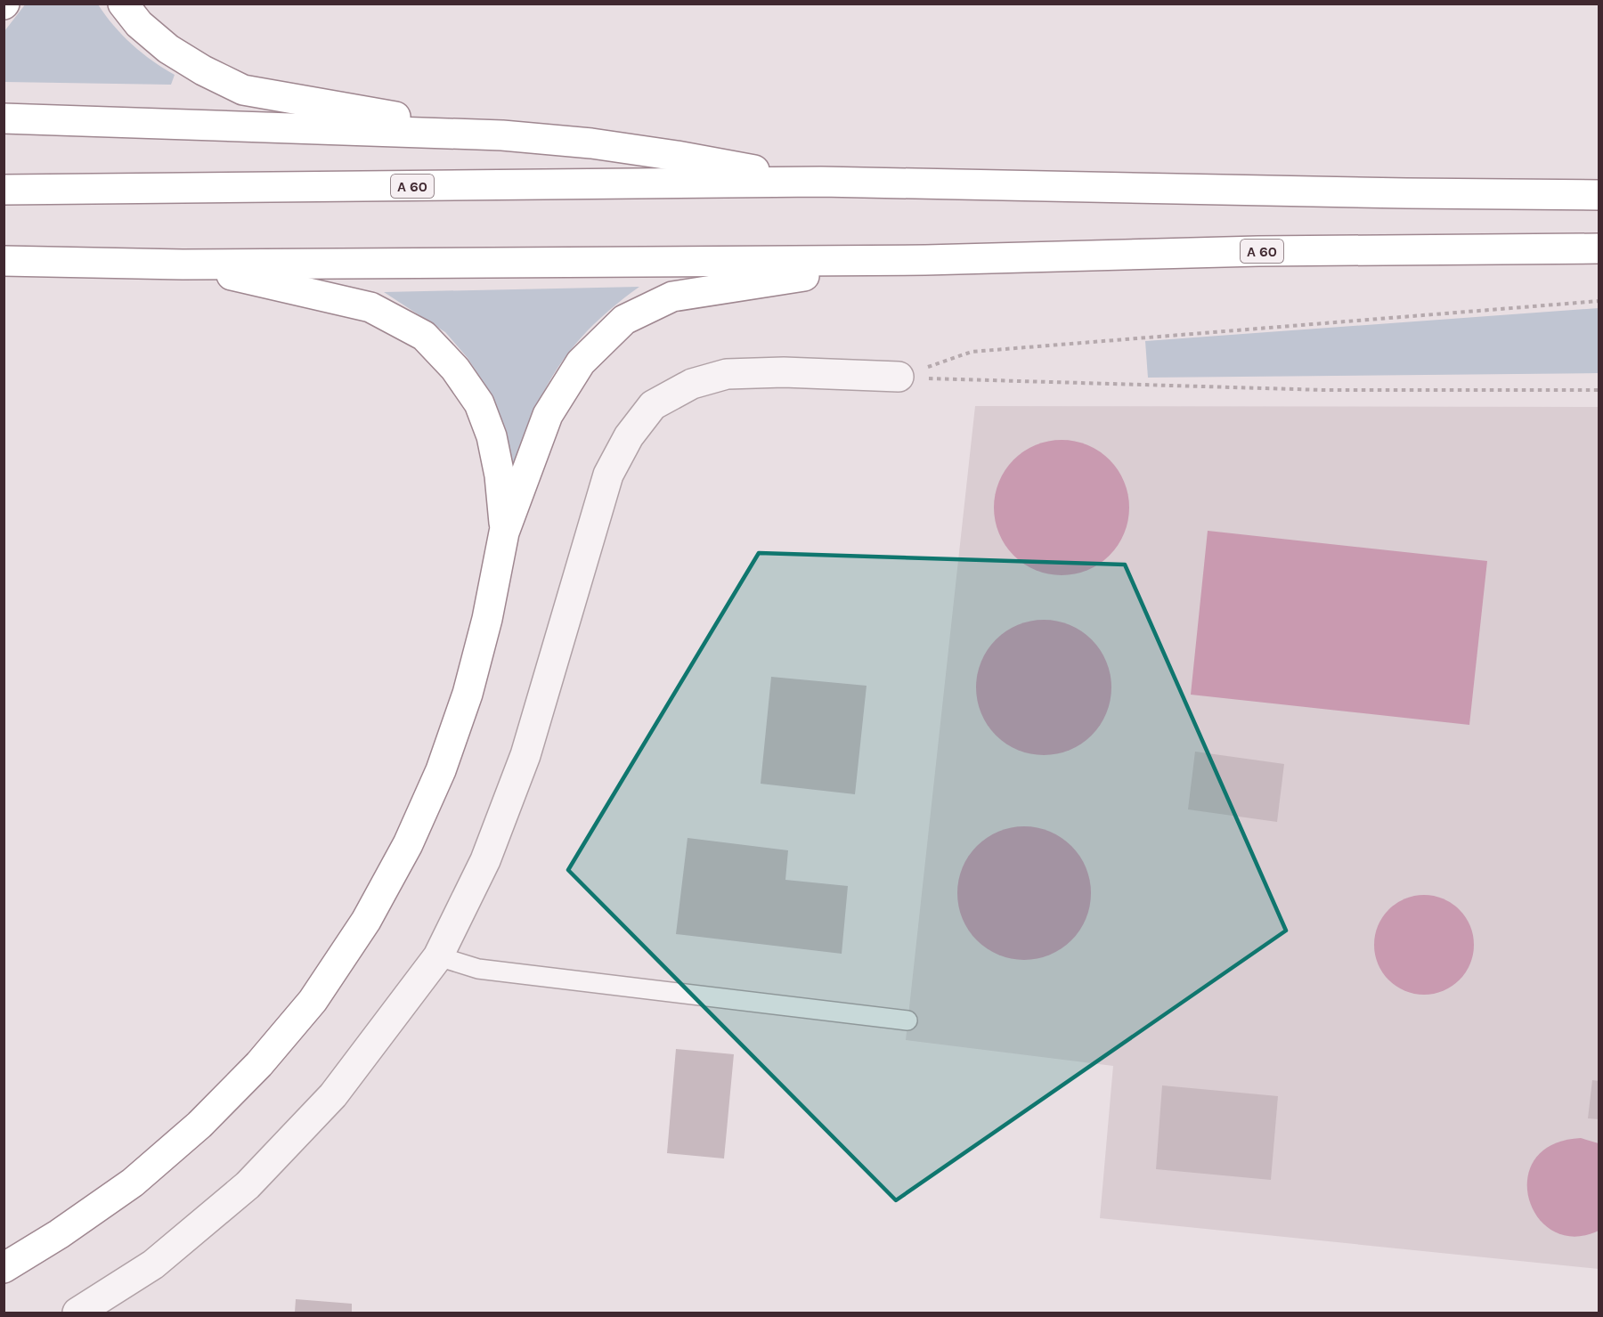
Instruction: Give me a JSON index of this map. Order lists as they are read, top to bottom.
{
  "streets": {
    "highway": ["A 60"]
  }
}
